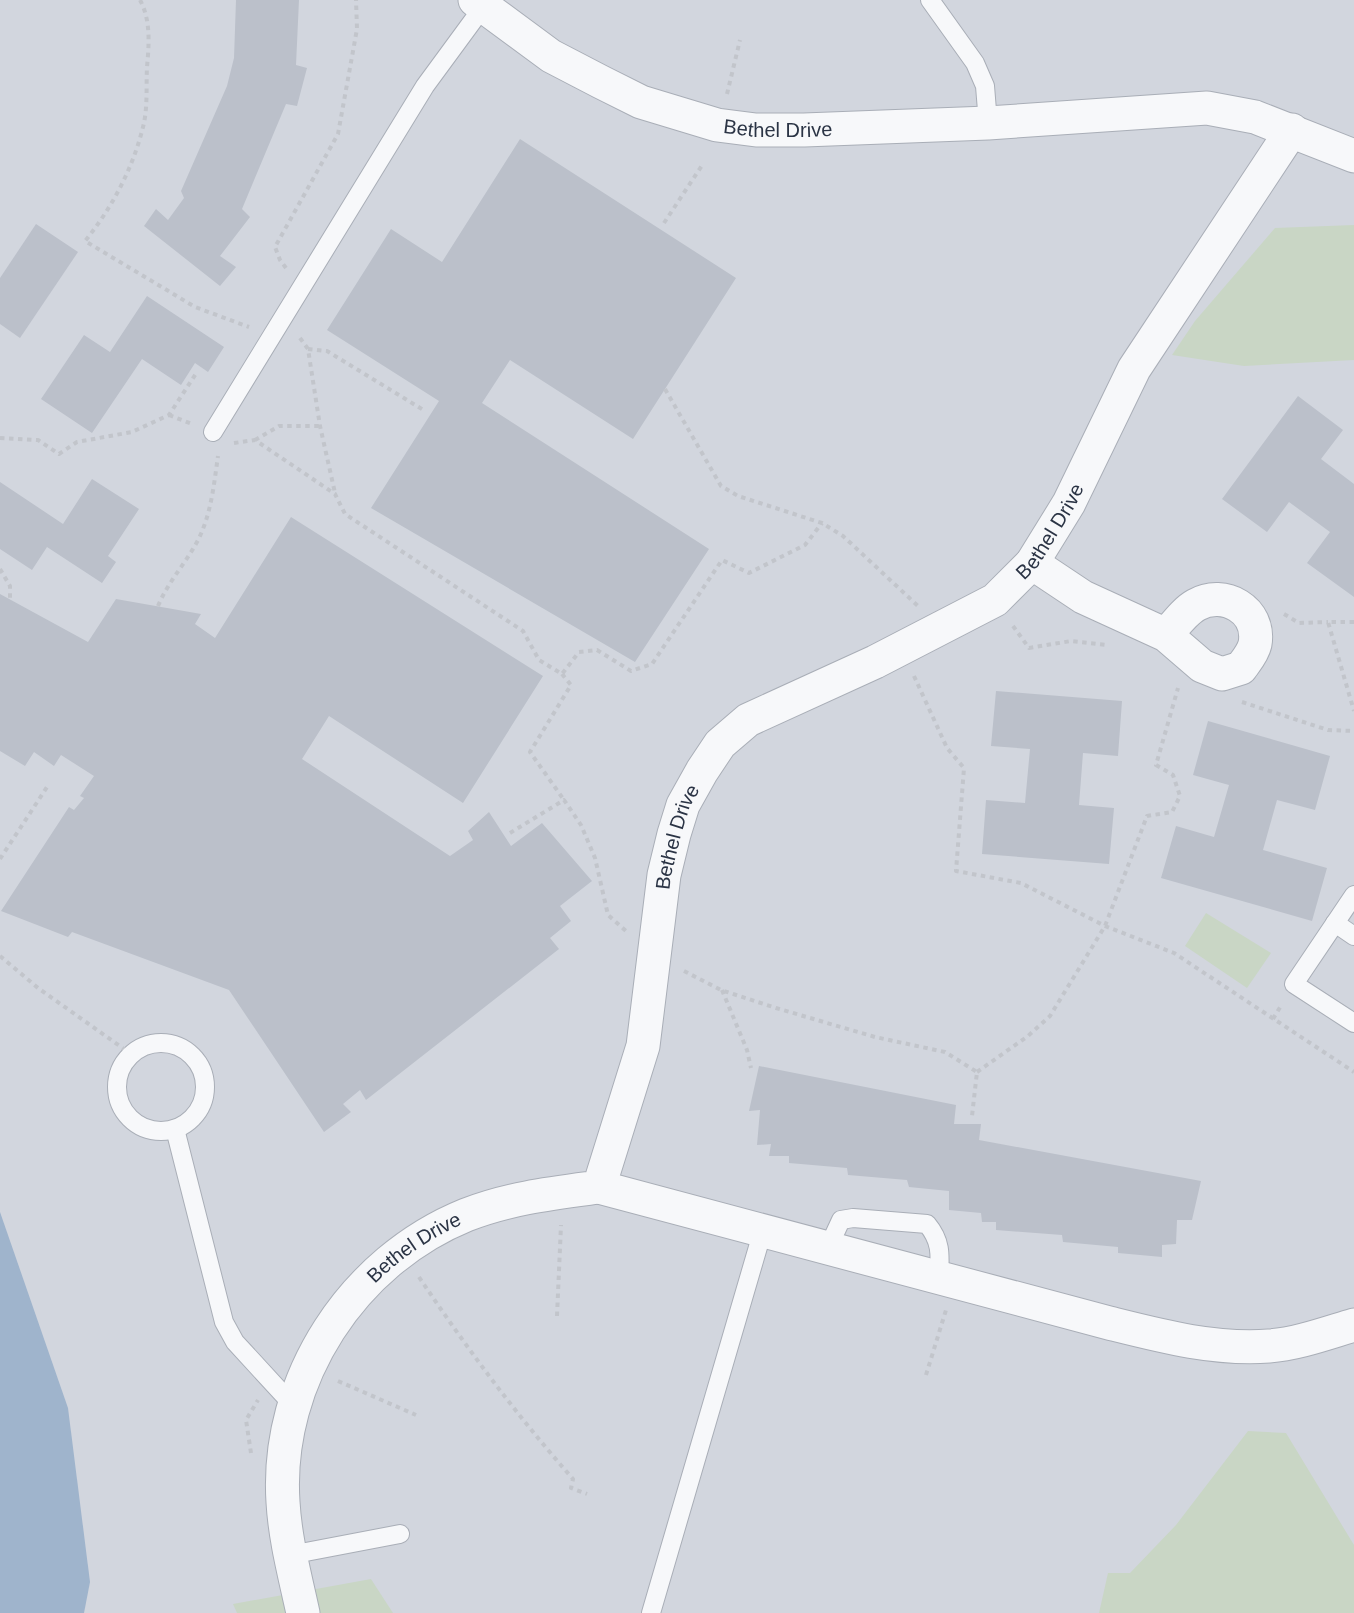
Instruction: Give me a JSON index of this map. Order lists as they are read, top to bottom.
{
  "streets": {
    "street": ["Bethel Drive"]
  }
}
